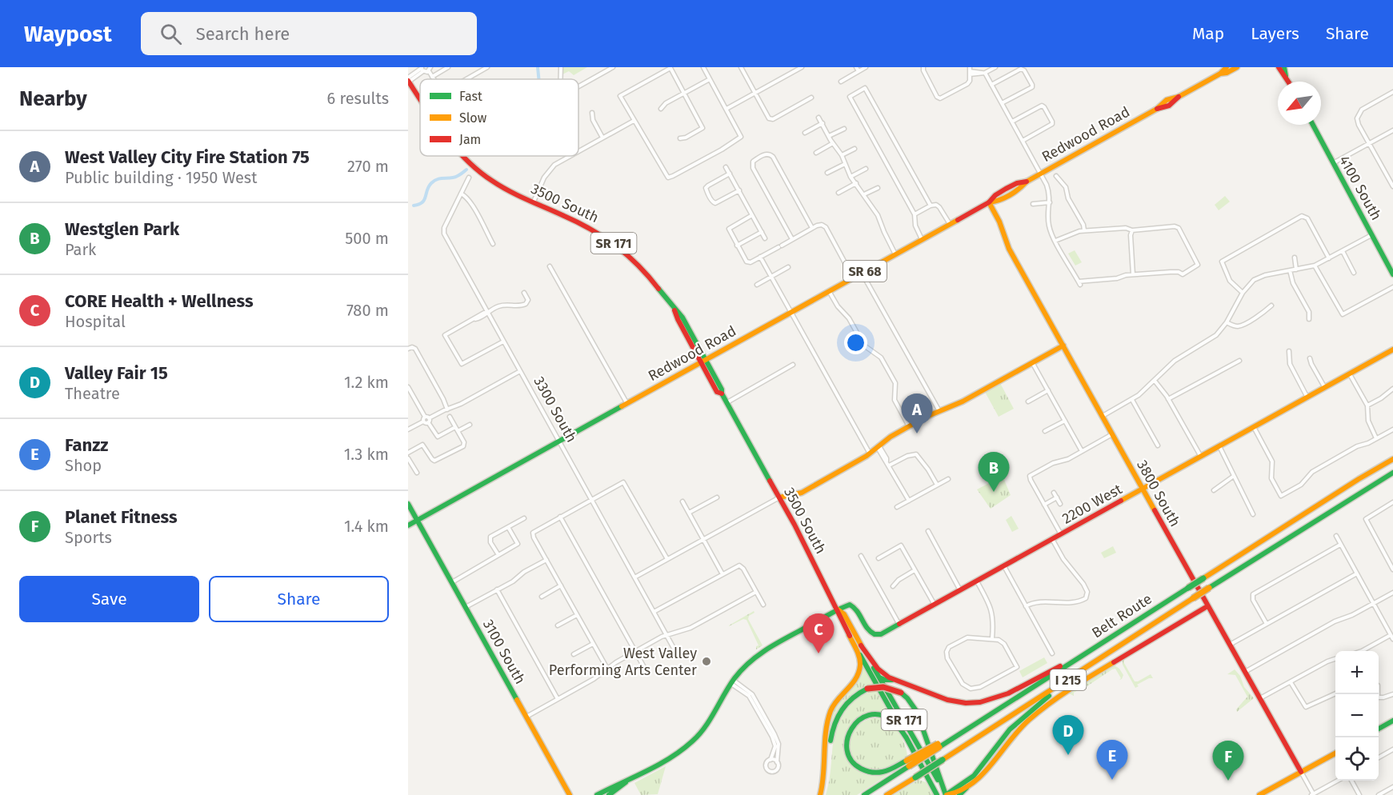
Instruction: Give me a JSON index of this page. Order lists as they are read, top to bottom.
{
  "streets": {
    "main road": [
      "Redwood Road",
      "4100 South",
      "3500 South",
      "SR 171",
      "SR 68",
      "3800 South",
      "2200 West",
      "Belt Route",
      "3100 South",
      "I 215"
    ],
    "street": ["3300 South"]
  },
  "crossings": [
    ["Redwood Road", "3500 South"],
    ["Redwood Road", "3300 South"],
    ["Redwood Road", "3800 South"],
    ["Redwood Road", "3100 South"],
    ["3500 South", "2200 West"],
    ["3800 South", "2200 West"]
  ],
  "places": ["West Valley Performing Arts Center"],
  "legend": ["Fast", "Slow", "Jam"],
  "north": "bottom left",
  "page": {
    "header": "Waypost",
    "search": "Search here",
    "nav": ["Map", "Layers", "Share"],
    "heading": ["Nearby", "6 results"],
    "list": [
      {
        "mark": "A",
        "name": "West Valley City Fire Station 75",
        "note": "Public building · 1950 West",
        "value": "270 m"
      },
      {
        "mark": "B",
        "name": "Westglen Park",
        "note": "Park",
        "value": "500 m"
      },
      {
        "mark": "C",
        "name": "CORE Health + Wellness",
        "note": "Hospital",
        "value": "780 m"
      },
      {
        "mark": "D",
        "name": "Valley Fair 15",
        "note": "Theatre",
        "value": "1.2 km"
      },
      {
        "mark": "E",
        "name": "Fanzz",
        "note": "Shop",
        "value": "1.3 km"
      },
      {
        "mark": "F",
        "name": "Planet Fitness",
        "note": "Sports",
        "value": "1.4 km"
      }
    ],
    "pins": [
      "A",
      "B",
      "C",
      "D",
      "E",
      "F"
    ],
    "buttons": ["Save", "Share"],
    "map_buttons": ["+", "−"]
  }
}
